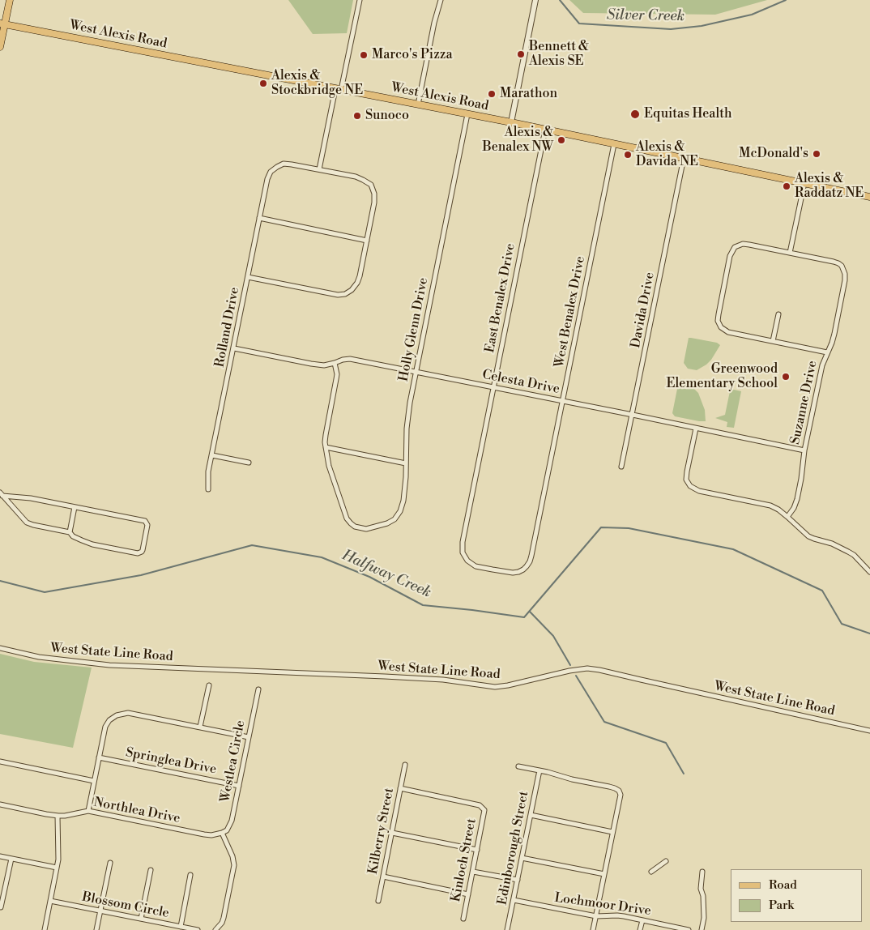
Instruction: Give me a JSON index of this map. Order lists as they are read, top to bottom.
{
  "streets": {
    "main road": ["West Alexis Road"],
    "street": [
      "East Benalex Drive",
      "Davida Drive",
      "West Benalex Drive",
      "Rolland Drive",
      "Holly Glenn Drive",
      "Celesta Drive",
      "Suzanne Drive",
      "West State Line Road",
      "Springlea Drive",
      "Westlea Circle",
      "Northlea Drive",
      "Kilberry Street",
      "Edinborough Street",
      "Kinloch Street",
      "Lochmoor Drive",
      "Blossom Circle"
    ]
  },
  "crossings": [
    ["West Alexis Road", "East Benalex Drive"],
    ["West Alexis Road", "Davida Drive"],
    ["West Alexis Road", "West Benalex Drive"],
    ["West Alexis Road", "Holly Glenn Drive"],
    ["East Benalex Drive", "West Benalex Drive"],
    ["East Benalex Drive", "Celesta Drive"],
    ["Davida Drive", "Celesta Drive"],
    ["West Benalex Drive", "Celesta Drive"],
    ["Rolland Drive", "Celesta Drive"],
    ["Holly Glenn Drive", "Celesta Drive"],
    ["Celesta Drive", "Suzanne Drive"],
    ["Springlea Drive", "Westlea Circle"],
    ["Westlea Circle", "Northlea Drive"],
    ["Kilberry Street", "Kinloch Street"],
    ["Edinborough Street", "Lochmoor Drive"]
  ],
  "water": ["Silver Creek", "Halfway Creek"],
  "places": [
    "Bennett & Alexis SE",
    "Marco's Pizza",
    "Alexis & Stockbridge NE",
    "Marathon",
    "Equitas Health",
    "Sunoco",
    "Alexis & Benalex NW",
    "McDonald's",
    "Alexis & Davida NE",
    "Alexis & Raddatz NE",
    "Greenwood Elementary School"
  ],
  "legend": ["Road", "Park"]
}
